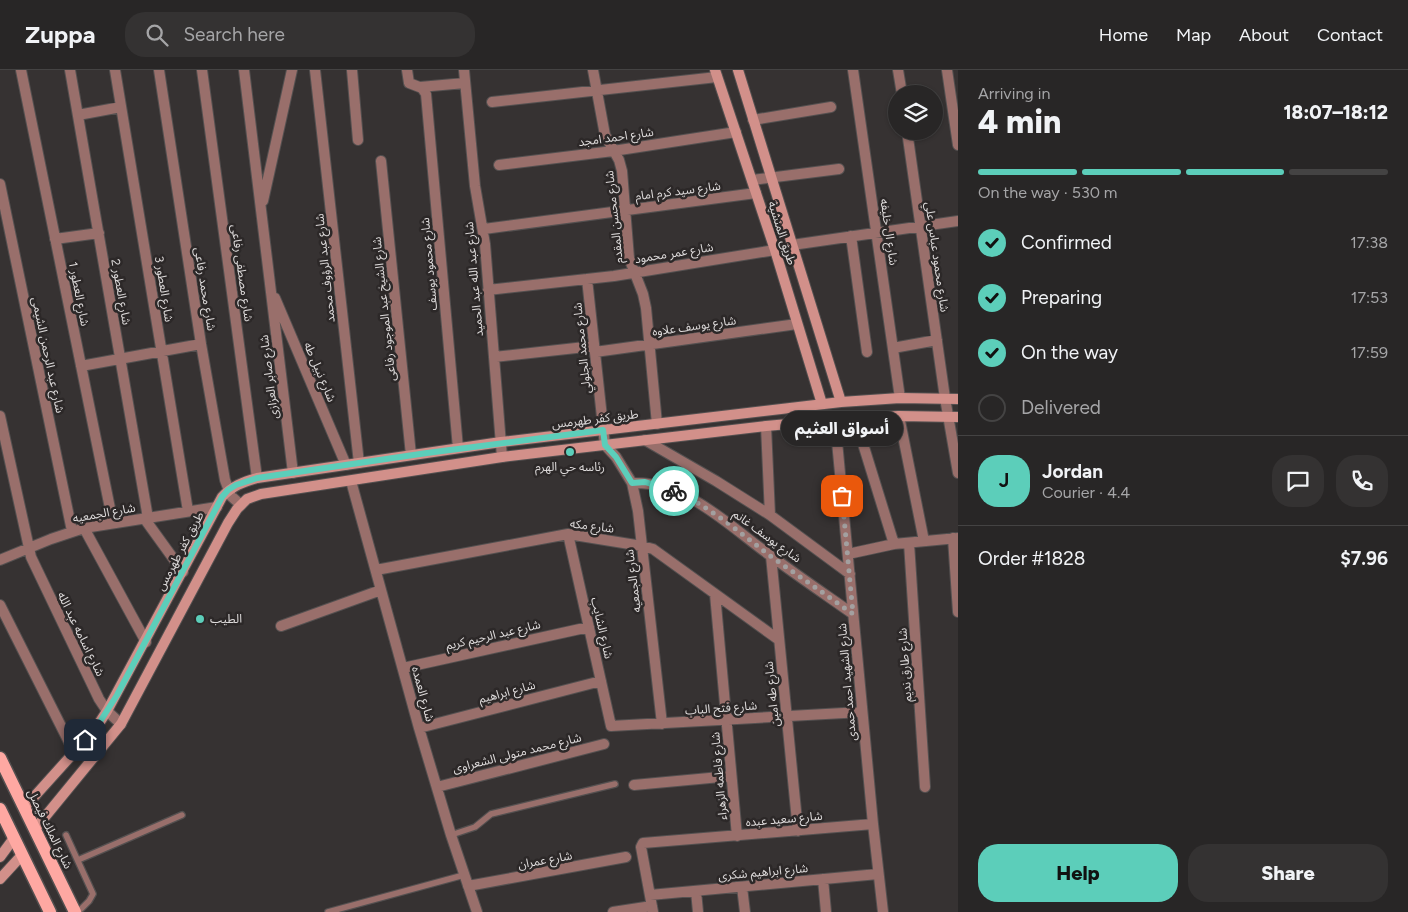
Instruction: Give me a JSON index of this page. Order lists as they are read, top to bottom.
{
  "streets": {
    "main road": ["شارع الملك فيصل"],
    "street": [
      "شارع احمد امجد",
      "شارع سيد كرم امام",
      "شارع محسن المقدم",
      "شارع ال خليفه",
      "طريق المنشية",
      "شارع عمر محمود",
      "شارع محمود عباس علي",
      "شارع محمود يوسف",
      "شارع عبد الرؤوف محمد",
      "شارع مصطفى رفاعى",
      "شارع عبد الله عبد الحميد",
      "شارع العطور 3",
      "شارع محمد رفاعى",
      "شارع العطور 2",
      "شارع العطور 1",
      "شارع الشيخ عبد الموجود رفاعى",
      "شارع يوسف علاوه",
      "شارع محمد الجلولي",
      "شارع عبد الرحمن الشيمى",
      "شارع نبيل طه",
      "شارع صابر العزازى",
      "طريق كفر طهرمس",
      "شارع الجمعيه",
      "شارع مكه",
      "شارع يوسف غانم",
      "شارع الشايب",
      "شارع اسامه عبد الله",
      "شارع عبد الرحيم كريم",
      "شارع طارق نديم",
      "شارع الشهيد احمد حمدى",
      "شارع ابراهيم",
      "شارع العمده",
      "شارع طه امين",
      "شارع فتح الباب",
      "شارع محمد متولى الشعراوى",
      "شارع فاطمه الزهراء",
      "شارع سعيد عبده",
      "شارع عمران",
      "شارع ابراهيم شكرى"
    ]
  },
  "crossings": [
    ["شارع احمد امجد", "شارع محسن المقدم"],
    ["شارع احمد امجد", "طريق المنشية"],
    ["شارع سيد كرم امام", "شارع محسن المقدم"],
    ["شارع سيد كرم امام", "طريق المنشية"],
    ["شارع سيد كرم امام", "شارع عبد الله عبد الحميد"],
    ["شارع محسن المقدم", "شارع عمر محمود"],
    ["شارع محسن المقدم", "شارع يوسف علاوه"],
    ["شارع محسن المقدم", "طريق كفر طهرمس"],
    ["شارع ال خليفه", "طريق كفر طهرمس"],
    ["طريق المنشية", "شارع عمر محمود"],
    ["طريق المنشية", "شارع يوسف علاوه"],
    ["طريق المنشية", "طريق كفر طهرمس"],
    ["شارع عمر محمود", "شارع عبد الله عبد الحميد"],
    ["شارع عمر محمود", "شارع محمد الجلولي"],
    ["شارع محمود عباس علي", "طريق كفر طهرمس"],
    ["شارع محمود يوسف", "طريق كفر طهرمس"],
    ["شارع عبد الرؤوف محمد", "طريق كفر طهرمس"],
    ["شارع مصطفى رفاعى", "طريق كفر طهرمس"],
    ["شارع عبد الله عبد الحميد", "شارع يوسف علاوه"],
    ["شارع عبد الله عبد الحميد", "طريق كفر طهرمس"],
    ["شارع العطور 3", "شارع الجمعيه"],
    ["شارع محمد رفاعى", "طريق كفر طهرمس"],
    ["شارع العطور 2", "طريق كفر طهرمس"],
    ["شارع العطور 2", "شارع الجمعيه"],
    ["شارع العطور 1", "شارع الجمعيه"],
    ["شارع الشيخ عبد الموجود رفاعى", "طريق كفر طهرمس"],
    ["شارع يوسف علاوه", "شارع محمد الجلولي"],
    ["شارع محمد الجلولي", "طريق كفر طهرمس"],
    ["شارع محمد الجلولي", "شارع الجمعيه"],
    ["شارع عبد الرحمن الشيمى", "شارع الجمعيه"],
    ["شارع نبيل طه", "شارع صابر العزازى"],
    ["شارع نبيل طه", "طريق كفر طهرمس"],
    ["شارع صابر العزازى", "طريق كفر طهرمس"],
    ["طريق كفر طهرمس", "شارع الجمعيه"],
    ["طريق كفر طهرمس", "شارع اسامه عبد الله"],
    ["طريق كفر طهرمس", "شارع الملك فيصل"],
    ["شارع الجمعيه", "شارع مكه"],
    ["شارع الجمعيه", "شارع يوسف غانم"],
    ["شارع الجمعيه", "شارع اسامه عبد الله"],
    ["شارع الجمعيه", "شارع فتح الباب"],
    ["شارع مكه", "شارع الشايب"],
    ["شارع مكه", "شارع العمده"],
    ["شارع مكه", "شارع طه امين"],
    ["شارع مكه", "شارع فاطمه الزهراء"],
    ["شارع يوسف غانم", "شارع الشهيد احمد حمدى"],
    ["شارع يوسف غانم", "شارع طه امين"],
    ["شارع الشايب", "شارع عبد الرحيم كريم"],
    ["شارع الشايب", "شارع ابراهيم"],
    ["شارع الشايب", "شارع فتح الباب"],
    ["شارع عبد الرحيم كريم", "شارع العمده"],
    ["شارع الشهيد احمد حمدى", "شارع فتح الباب"],
    ["شارع الشهيد احمد حمدى", "شارع سعيد عبده"],
    ["شارع الشهيد احمد حمدى", "شارع ابراهيم شكرى"],
    ["شارع ابراهيم", "شارع العمده"],
    ["شارع العمده", "شارع محمد متولى الشعراوى"],
    ["شارع العمده", "شارع عمران"],
    ["شارع طه امين", "شارع فتح الباب"],
    ["شارع طه امين", "شارع سعيد عبده"],
    ["شارع فتح الباب", "شارع فاطمه الزهراء"],
    ["شارع فاطمه الزهراء", "شارع سعيد عبده"],
    ["شارع سعيد عبده", "شارع ابراهيم شكرى"]
  ],
  "places": ["رئاسه حي الهرم", "أسواق العثيم", "الطيب"],
  "page": {
    "header": "Zuppa",
    "search": "Search here",
    "nav": [
      "Home",
      "Map",
      "About",
      "Contact"
    ],
    "heading": ["4 min", "Arriving in", "18:07–18:12"],
    "panel": [
      "Jordan",
      "Courier · 4.4",
      "Order #1828",
      "$7.96"
    ],
    "bar": "On the way · 530 m",
    "list": [
      ["Confirmed", "17:38"],
      ["Preparing", "17:53"],
      ["On the way", "17:59"],
      "Delivered"
    ],
    "bubble": "أسواق العثيم",
    "round": "J",
    "buttons": ["Help", "Share"]
  }
}
